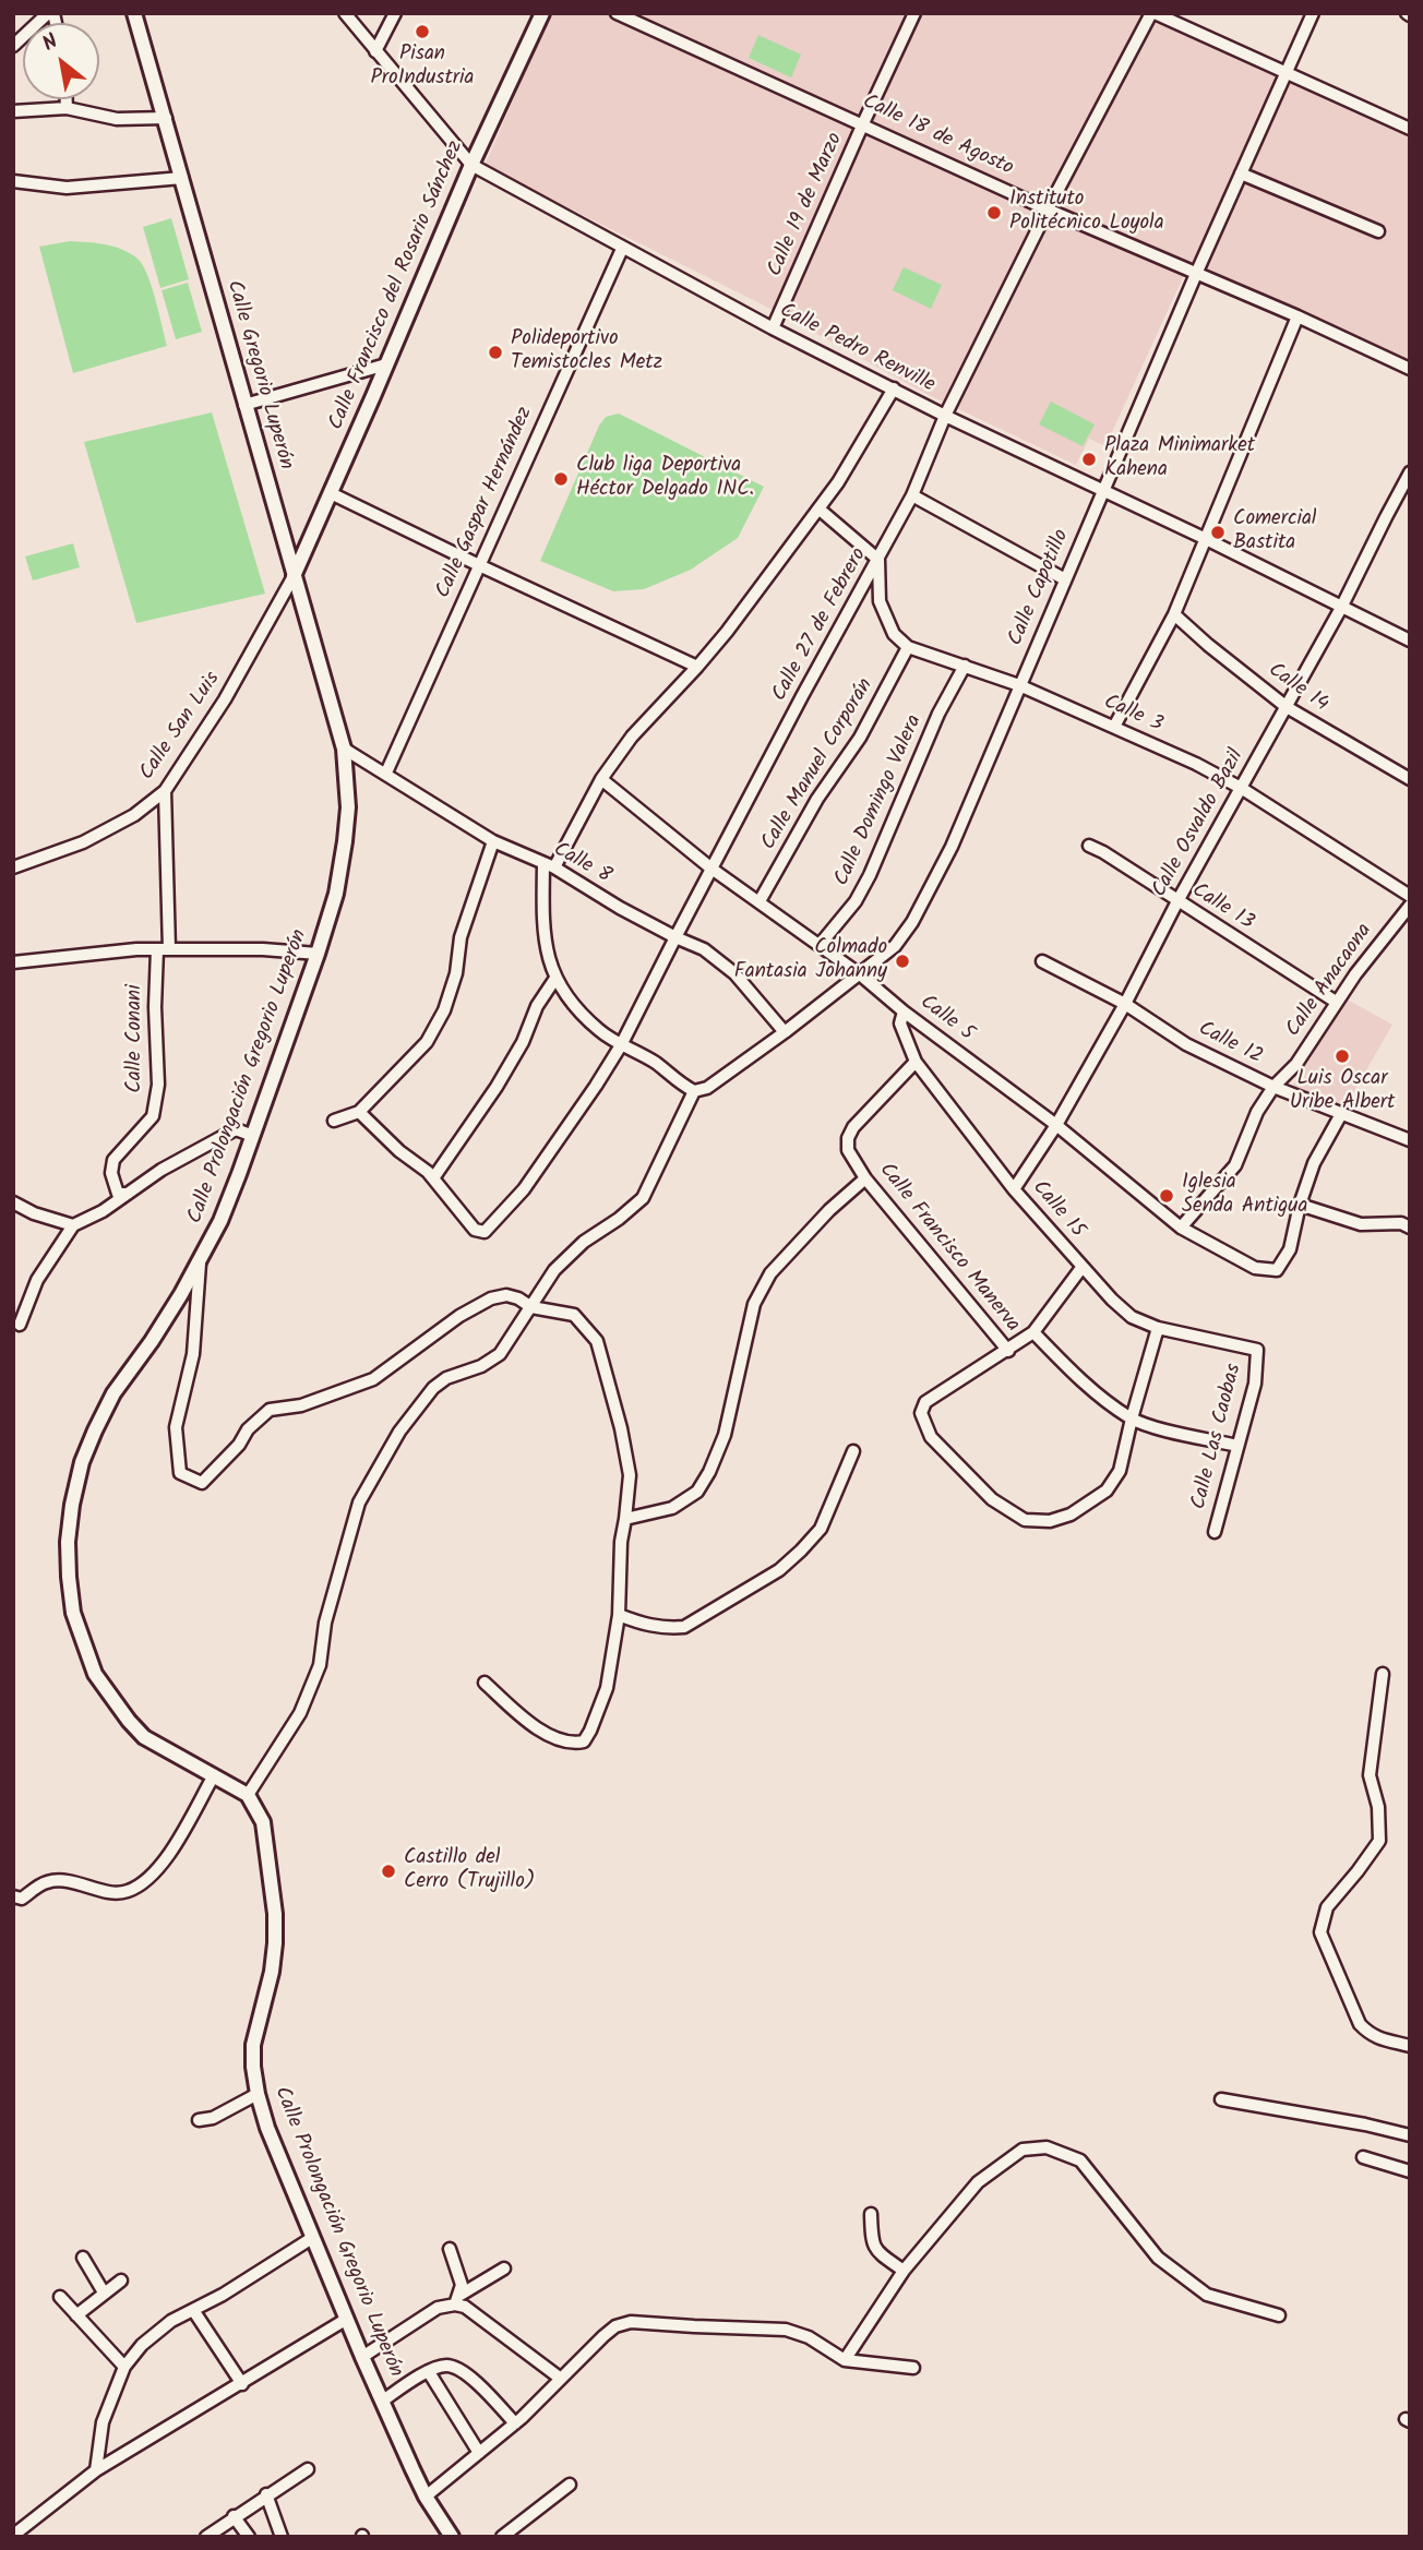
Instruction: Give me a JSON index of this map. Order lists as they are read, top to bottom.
{
  "streets": {
    "street": [
      "Calle 18 de Agosto",
      "Calle 19 de Marzo",
      "Calle Francisco del Rosario Sánchez",
      "Calle Pedro Renville",
      "Calle Gregorio Luperón",
      "Calle Gaspar Hernández",
      "Calle Capotillo",
      "Calle 27 de Febrero",
      "Calle 14",
      "Calle 3",
      "Calle San Luis",
      "Calle Manuel Corporán",
      "Calle Domingo Valera",
      "Calle Osvaldo Bazil",
      "Calle 8",
      "Calle 13",
      "Calle Anacaona",
      "Calle 5",
      "Calle Conani",
      "Calle 12",
      "Calle Prolongación Gregorio Luperón",
      "Calle 15",
      "Calle Francisco Manerva",
      "Calle Las Caobas"
    ]
  },
  "crossings": [
    ["Calle 18 de Agosto", "Calle 19 de Marzo"],
    ["Calle 18 de Agosto", "Calle Capotillo"],
    ["Calle 18 de Agosto", "Calle 27 de Febrero"],
    ["Calle 19 de Marzo", "Calle Pedro Renville"],
    ["Calle Francisco del Rosario Sánchez", "Calle Pedro Renville"],
    ["Calle Francisco del Rosario Sánchez", "Calle Gregorio Luperón"],
    ["Calle Francisco del Rosario Sánchez", "Calle San Luis"],
    ["Calle Pedro Renville", "Calle Gaspar Hernández"],
    ["Calle Pedro Renville", "Calle Capotillo"],
    ["Calle Pedro Renville", "Calle 27 de Febrero"],
    ["Calle Pedro Renville", "Calle Osvaldo Bazil"],
    ["Calle Gregorio Luperón", "Calle San Luis"],
    ["Calle Gregorio Luperón", "Calle 8"],
    ["Calle Gregorio Luperón", "Calle Prolongación Gregorio Luperón"],
    ["Calle Gaspar Hernández", "Calle 8"],
    ["Calle Capotillo", "Calle 3"],
    ["Calle Capotillo", "Calle 8"],
    ["Calle Capotillo", "Calle 5"],
    ["Calle 27 de Febrero", "Calle 8"],
    ["Calle 27 de Febrero", "Calle 5"],
    ["Calle 14", "Calle Osvaldo Bazil"],
    ["Calle 3", "Calle Manuel Corporán"],
    ["Calle 3", "Calle Domingo Valera"],
    ["Calle 3", "Calle Osvaldo Bazil"],
    ["Calle Manuel Corporán", "Calle 5"],
    ["Calle Domingo Valera", "Calle 5"],
    ["Calle Osvaldo Bazil", "Calle 13"],
    ["Calle Osvaldo Bazil", "Calle 5"],
    ["Calle Osvaldo Bazil", "Calle 12"],
    ["Calle Osvaldo Bazil", "Calle 15"],
    ["Calle 8", "Calle Prolongación Gregorio Luperón"],
    ["Calle 13", "Calle Anacaona"],
    ["Calle Anacaona", "Calle 5"],
    ["Calle Anacaona", "Calle 12"],
    ["Calle 5", "Calle 15"],
    ["Calle 15", "Calle Francisco Manerva"],
    ["Calle 15", "Calle Las Caobas"],
    ["Calle Francisco Manerva", "Calle Las Caobas"]
  ],
  "places": [
    "Pisan ProIndustria",
    "Instituto Politécnico Loyola",
    "Polideportivo Temistocles Metz",
    "Plaza Minimarket Kahena",
    "Club liga Deportiva Héctor Delgado INC.",
    "Comercial Bastita",
    "Colmado Fantasia Johanny",
    "Luis Oscar Uribe Albert",
    "Iglesia Senda Antigua",
    "Castillo del Cerro (Trujillo)"
  ],
  "north": "top left"
}
